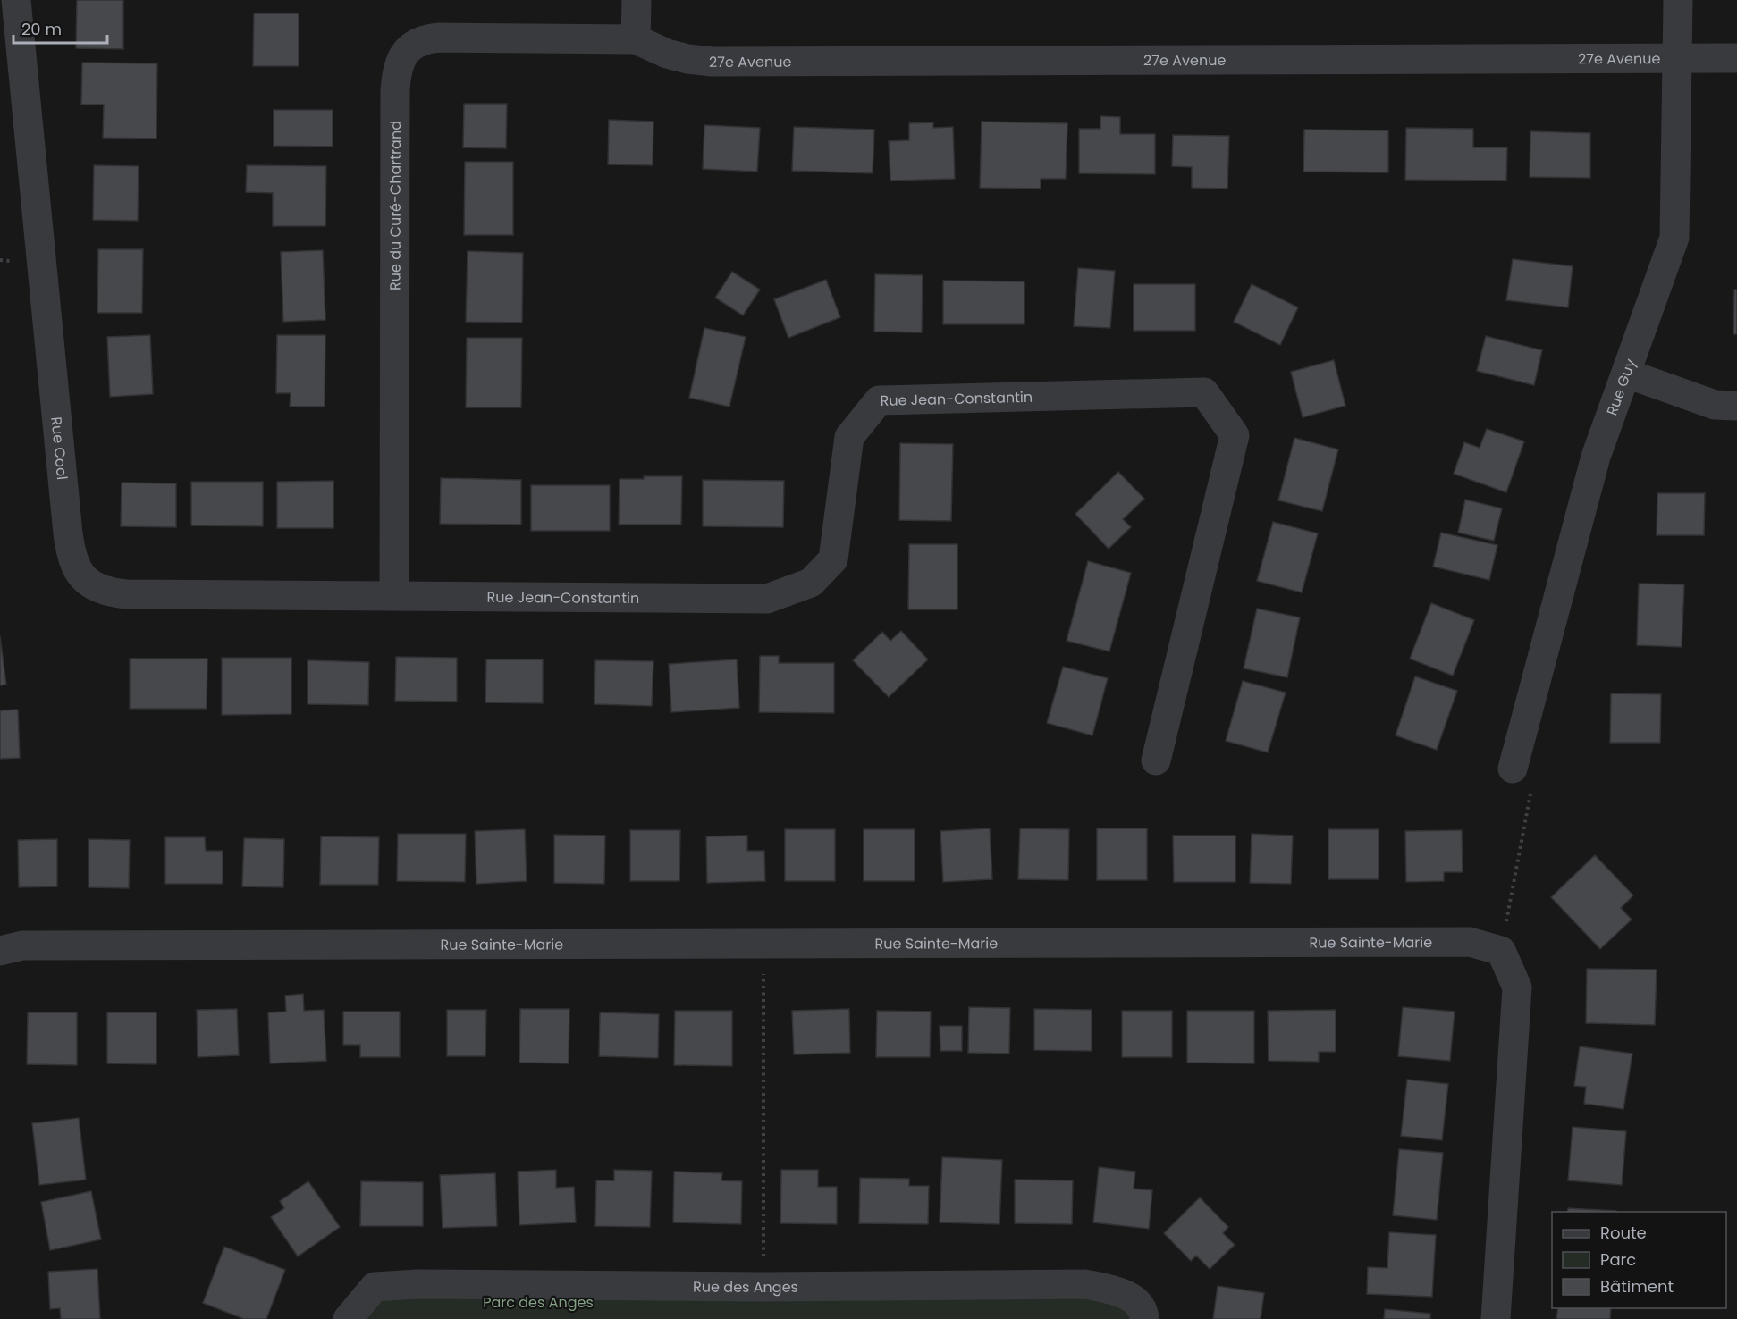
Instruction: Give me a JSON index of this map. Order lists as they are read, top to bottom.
{
  "streets": {
    "street": [
      "27e Avenue",
      "Rue du Curé-Chartrand",
      "Rue Guy",
      "Rue Jean-Constantin",
      "Rue Cool",
      "Rue Sainte-Marie",
      "Rue des Anges"
    ]
  },
  "crossings": [
    ["27e Avenue", "Rue du Curé-Chartrand"],
    ["27e Avenue", "Rue Guy"],
    ["Rue du Curé-Chartrand", "Rue Jean-Constantin"],
    ["Rue du Curé-Chartrand", "Rue Cool"],
    ["Rue Jean-Constantin", "Rue Cool"]
  ],
  "parks": ["Parc des Anges"],
  "legend": ["Route", "Parc", "Bâtiment"],
  "scale_bar": "20 m"
}
